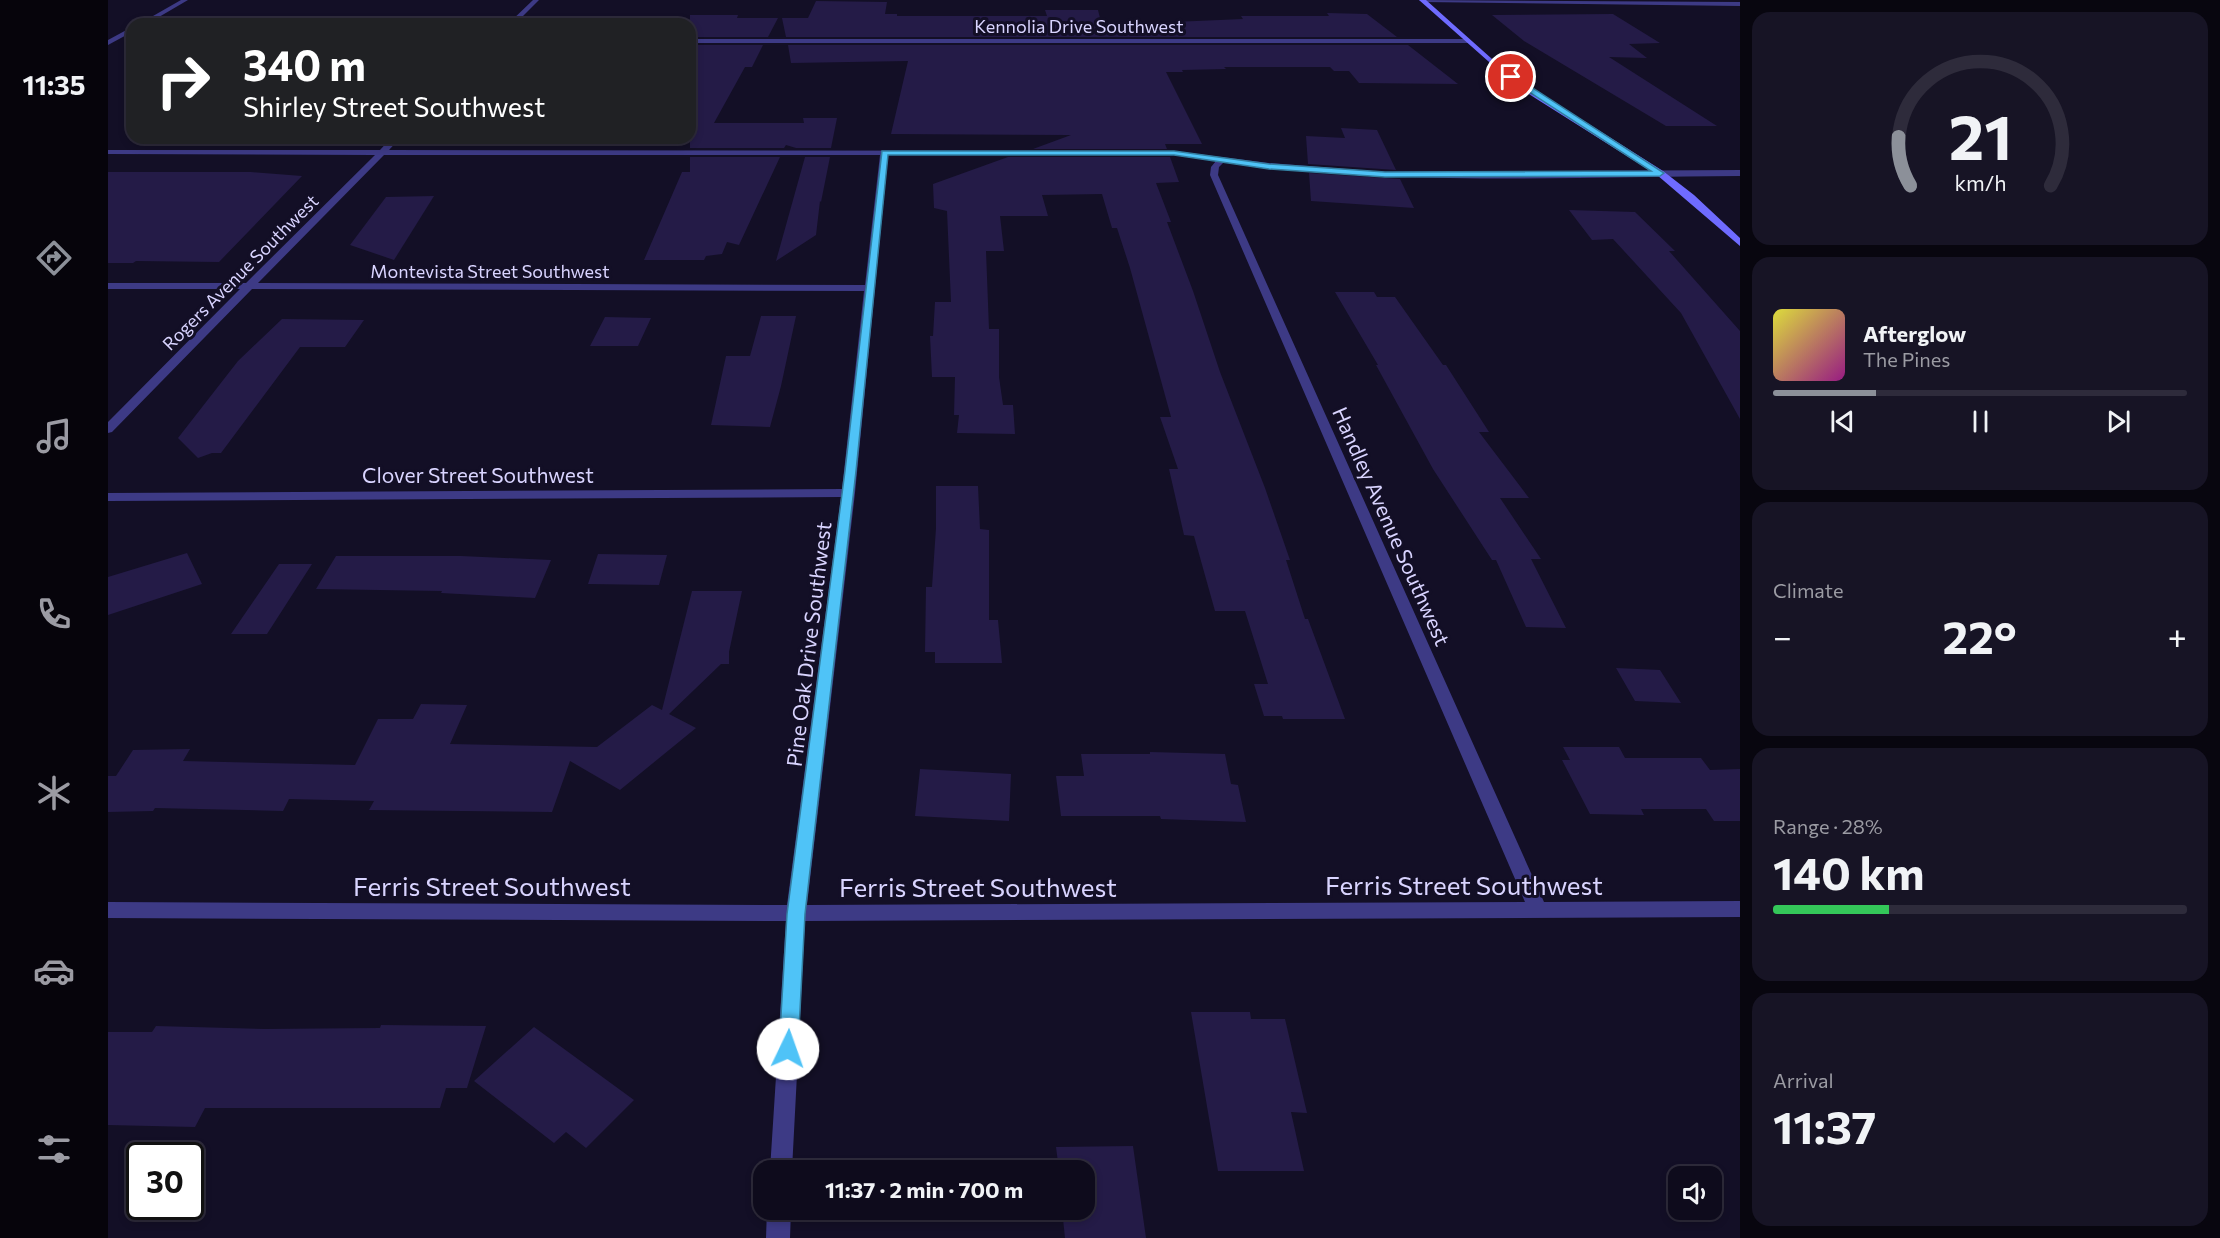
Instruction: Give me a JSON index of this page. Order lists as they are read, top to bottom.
{
  "streets": {
    "street": [
      "Kennolia Drive Southwest",
      "Montevista Street Southwest",
      "Rogers Avenue Southwest",
      "Clover Street Southwest",
      "Handley Avenue Southwest",
      "Pine Oak Drive Southwest",
      "Ferris Street Southwest"
    ]
  },
  "crossings": [
    ["Montevista Street Southwest", "Rogers Avenue Southwest"],
    ["Montevista Street Southwest", "Pine Oak Drive Southwest"],
    ["Clover Street Southwest", "Pine Oak Drive Southwest"],
    ["Handley Avenue Southwest", "Ferris Street Southwest"],
    ["Pine Oak Drive Southwest", "Ferris Street Southwest"]
  ],
  "page": {
    "tabs": "11:35",
    "turn": ["340 m", "Shirley Street Southwest"],
    "song": ["Afterglow", "The Pines"],
    "tile": [
      "Climate",
      ["Range · 28%", "140 km"],
      ["Arrival", "11:37"]
    ],
    "heat": ["−", "22°", "+"],
    "limit": "30",
    "trip": "11:37 · 2 min · 700 m",
    "gauge": ["21", "km/h"]
  }
}
